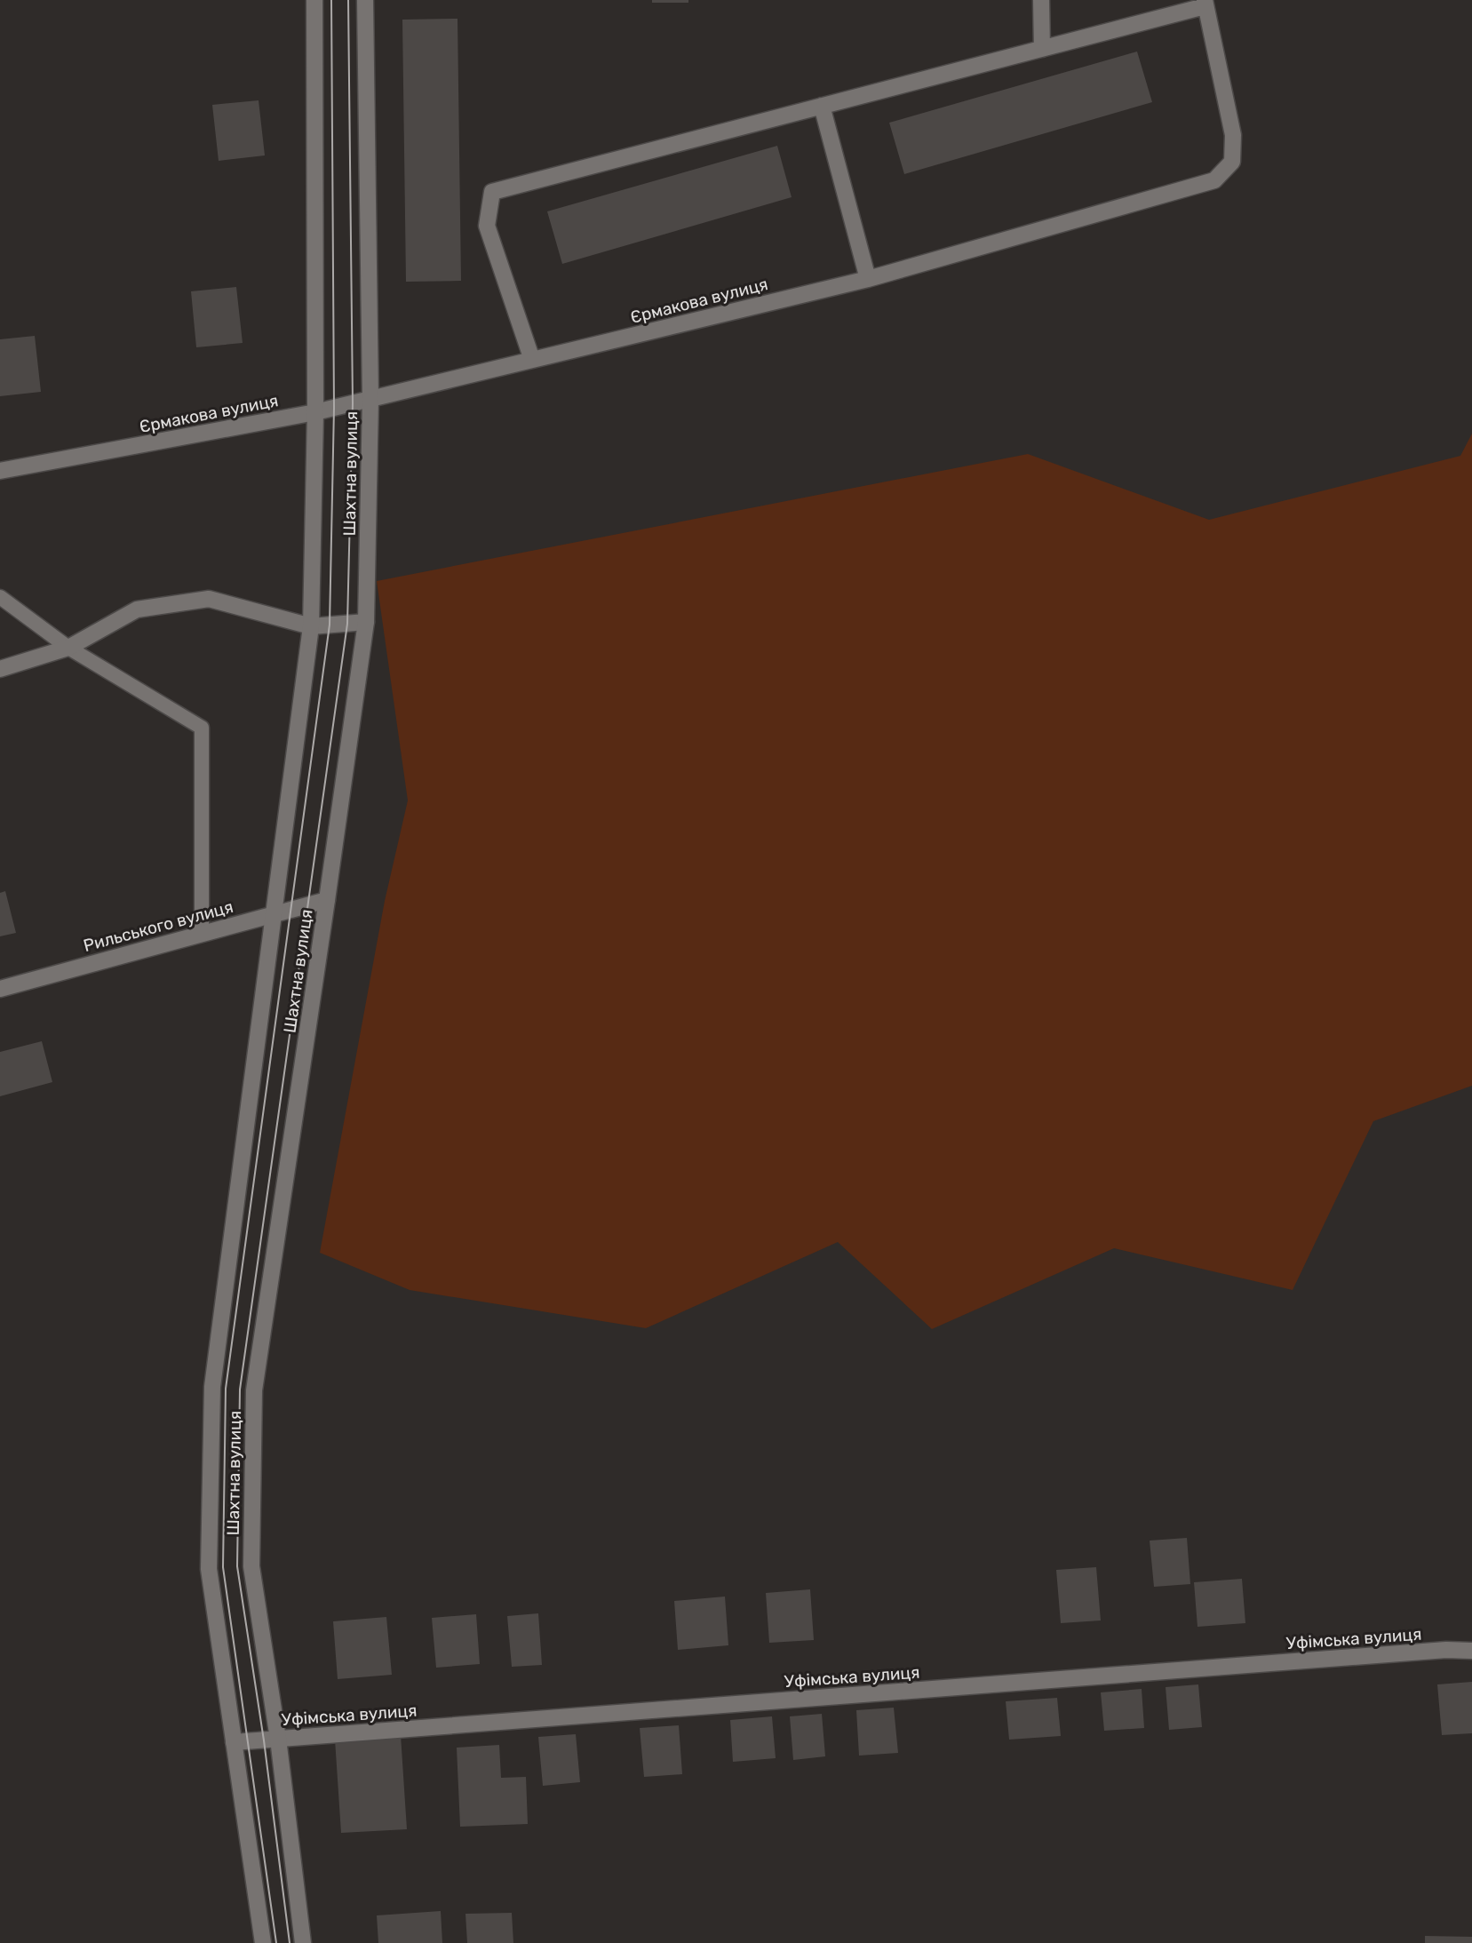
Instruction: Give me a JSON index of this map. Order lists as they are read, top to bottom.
{
  "streets": {
    "street": [
      "Єрмакова вулиця",
      "Шахтна вулиця",
      "Рильського вулиця",
      "Уфімська вулиця"
    ]
  },
  "crossings": [
    ["Єрмакова вулиця", "Шахтна вулиця"],
    ["Шахтна вулиця", "Рильського вулиця"],
    ["Шахтна вулиця", "Уфімська вулиця"]
  ]
}
